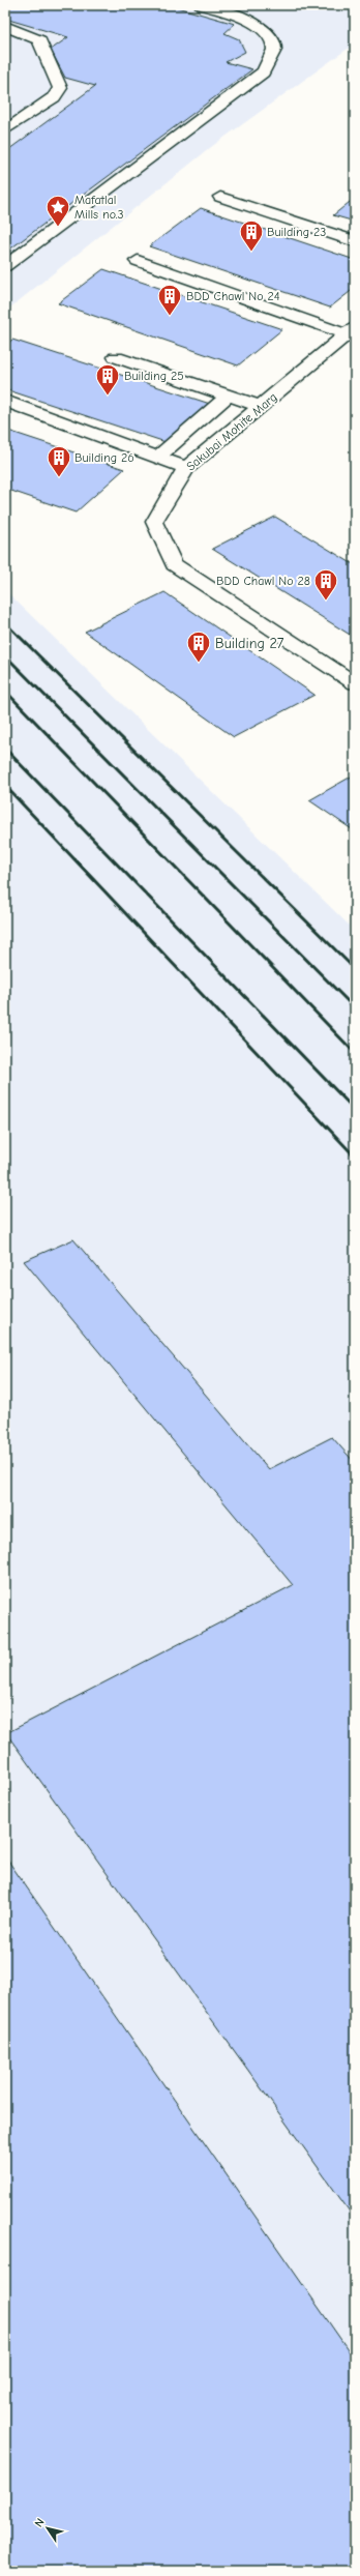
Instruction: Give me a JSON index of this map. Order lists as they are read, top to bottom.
{
  "streets": {
    "street": ["Sakubai Mohite Marg"]
  },
  "places": {
    "place": ["Mafatlal Mills no.3"],
    "building": [
      "Building 23",
      "BDD Chawl No 24",
      "Building 25",
      "Building 26",
      "BDD Chawl No 28",
      "Building 27"
    ]
  },
  "north": "top left"
}
